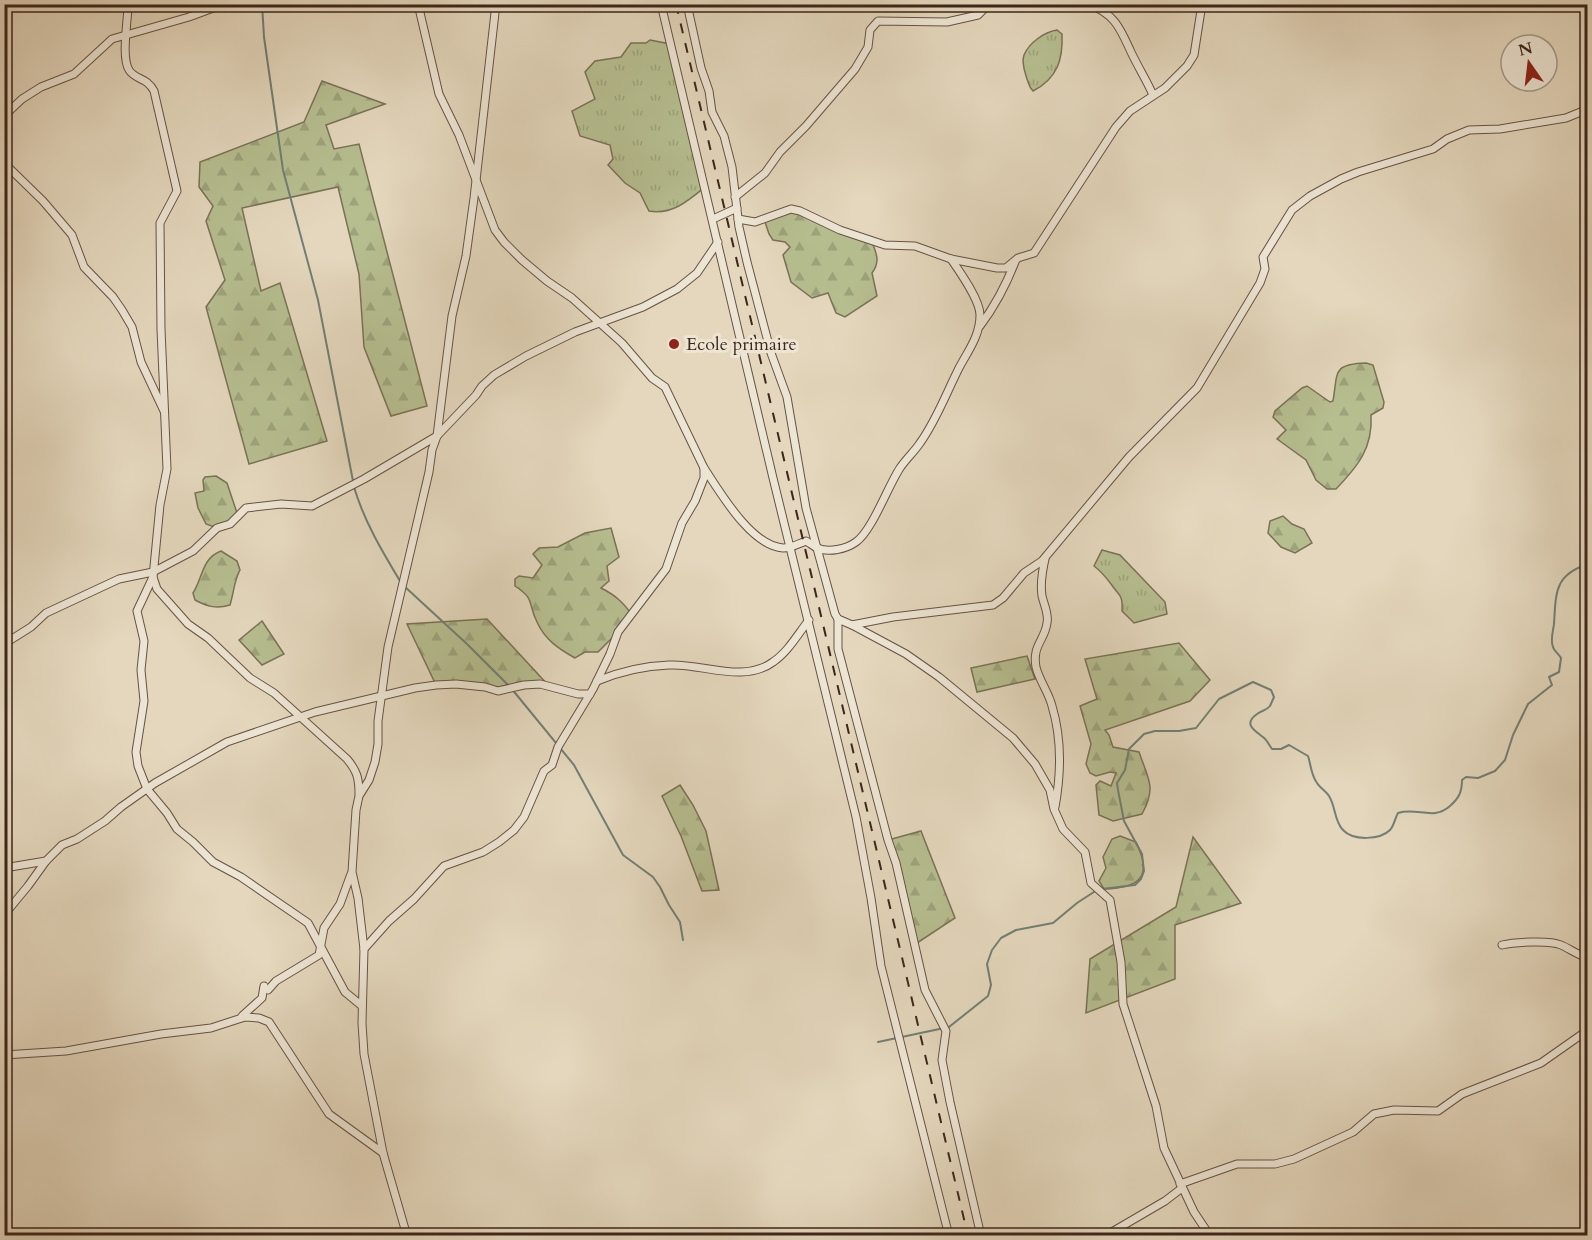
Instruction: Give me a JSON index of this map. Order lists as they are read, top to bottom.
{
  "places": ["Ecole primaire"],
  "north": "top"
}
